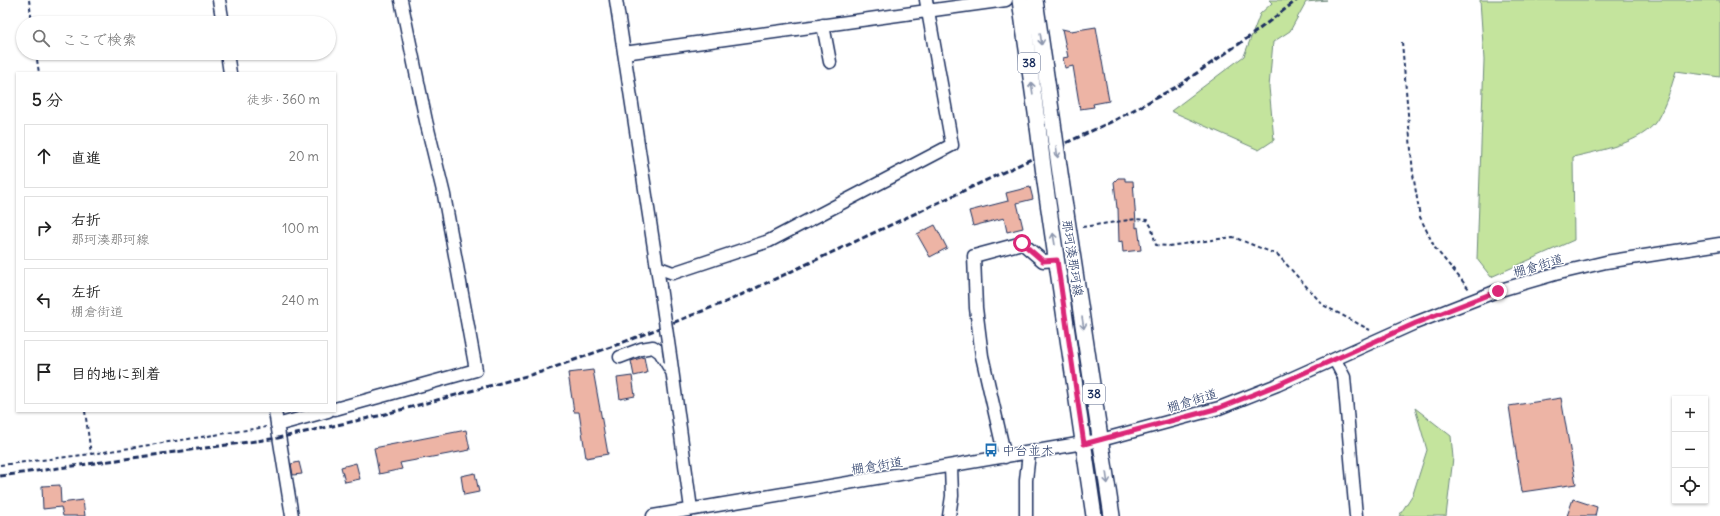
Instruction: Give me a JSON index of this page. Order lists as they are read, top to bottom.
{
  "streets": {
    "main road": ["38", "那珂湊那珂線"],
    "street": ["棚倉街道"]
  },
  "crossings": [
    ["那珂湊那珂線", "棚倉街道"]
  ],
  "places": {
    "bus stop": ["中台並木"]
  },
  "page": {
    "search": "ここで検索",
    "heading": ["5 分", "徒歩 · 360 m"],
    "list": [
      ["直進", "20 m"],
      ["右折", "那珂湊那珂線", "100 m"],
      ["左折", "棚倉街道", "240 m"],
      "目的地に到着"
    ],
    "map_buttons": ["+", "−"]
  }
}
